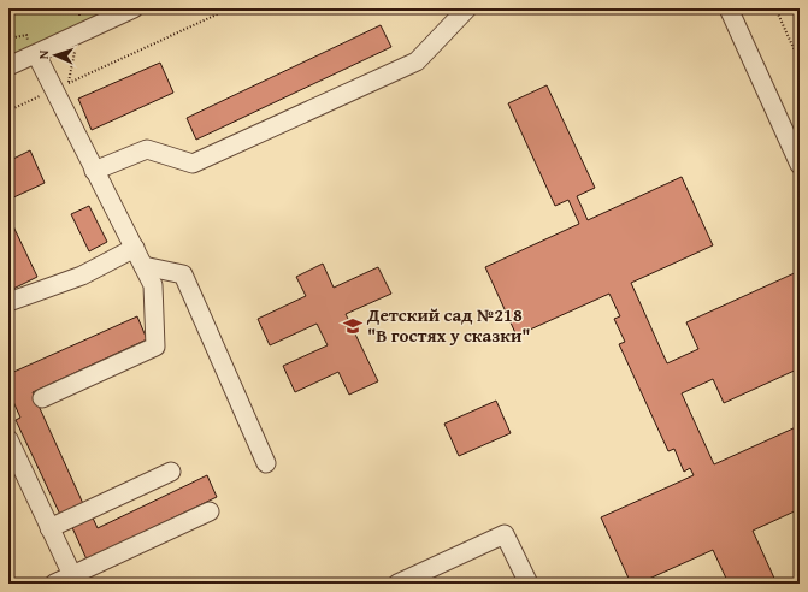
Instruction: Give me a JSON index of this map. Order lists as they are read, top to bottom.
{
  "places": {
    "school or university": ["Детский сад №218 \"В гостях у сказки\""]
  },
  "north": "left"
}
